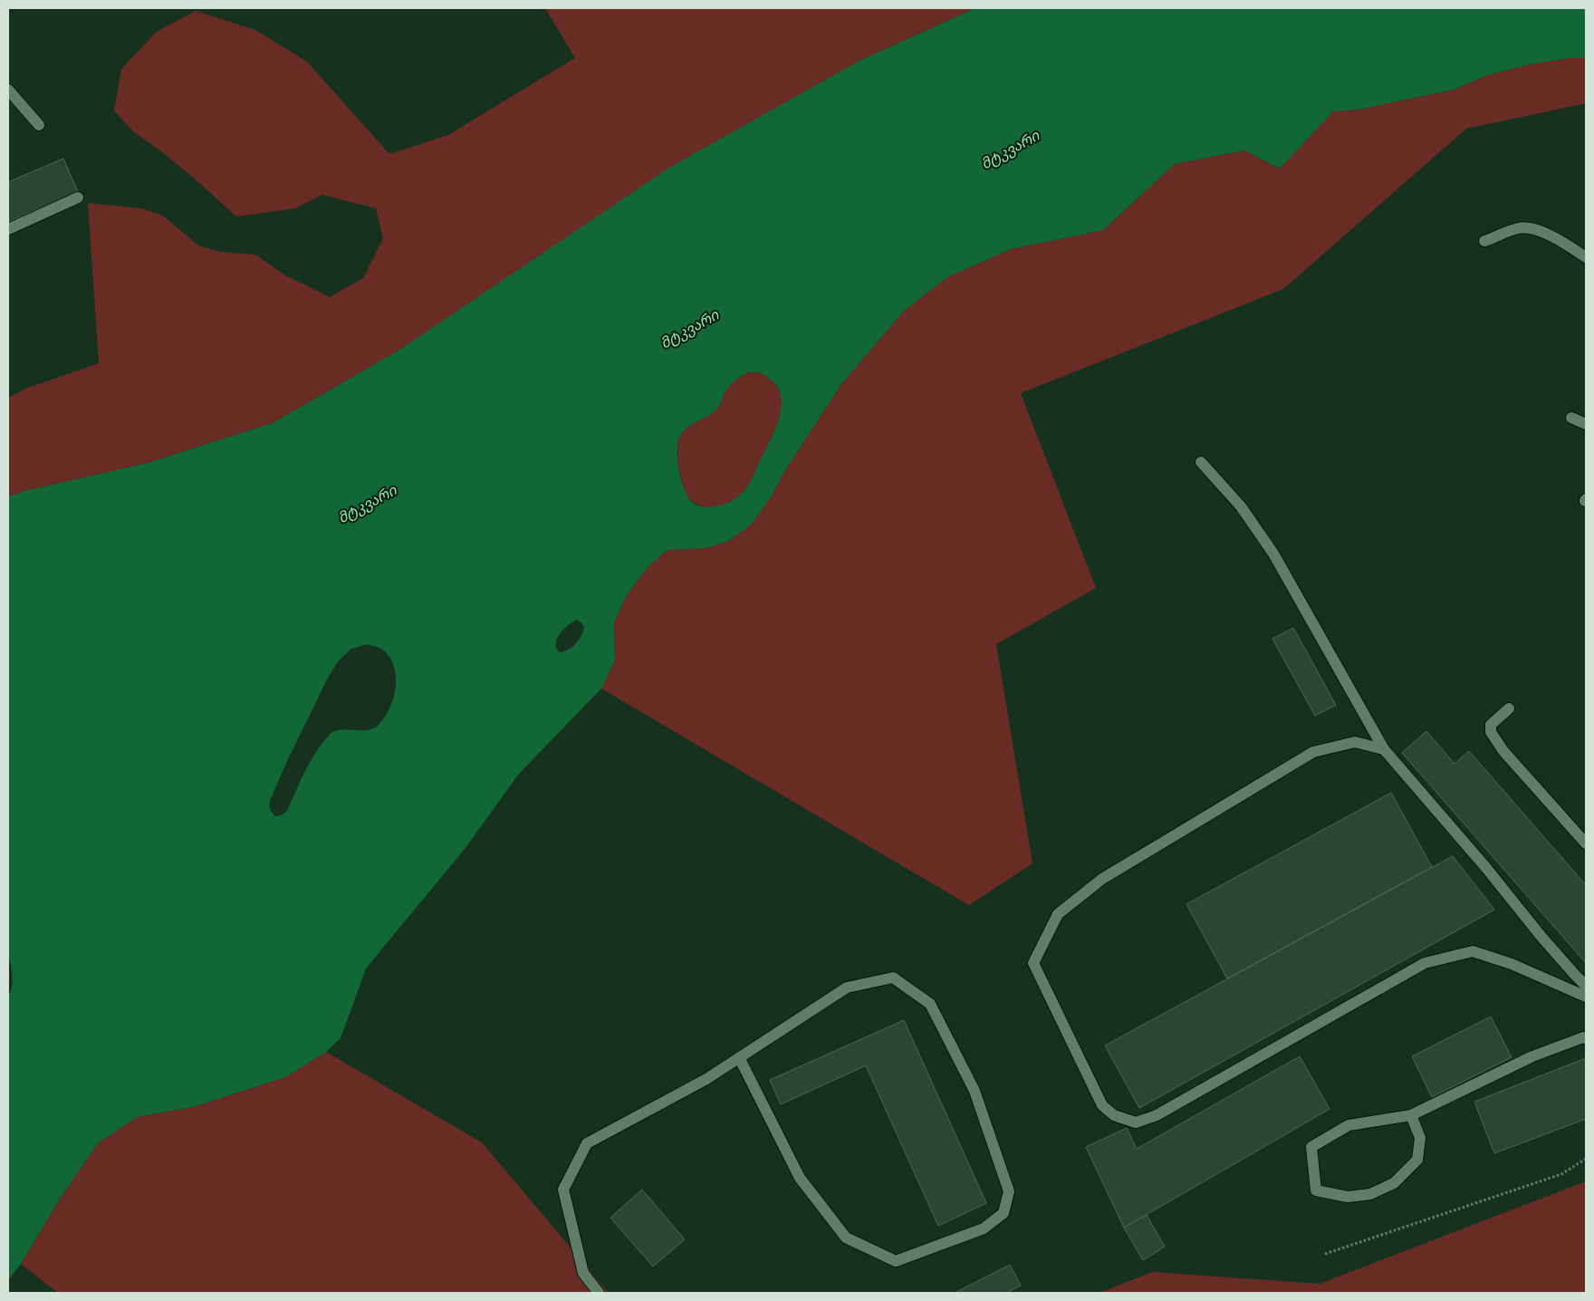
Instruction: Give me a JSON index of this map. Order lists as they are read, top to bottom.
{
  "water": ["მტკვარი"]
}
